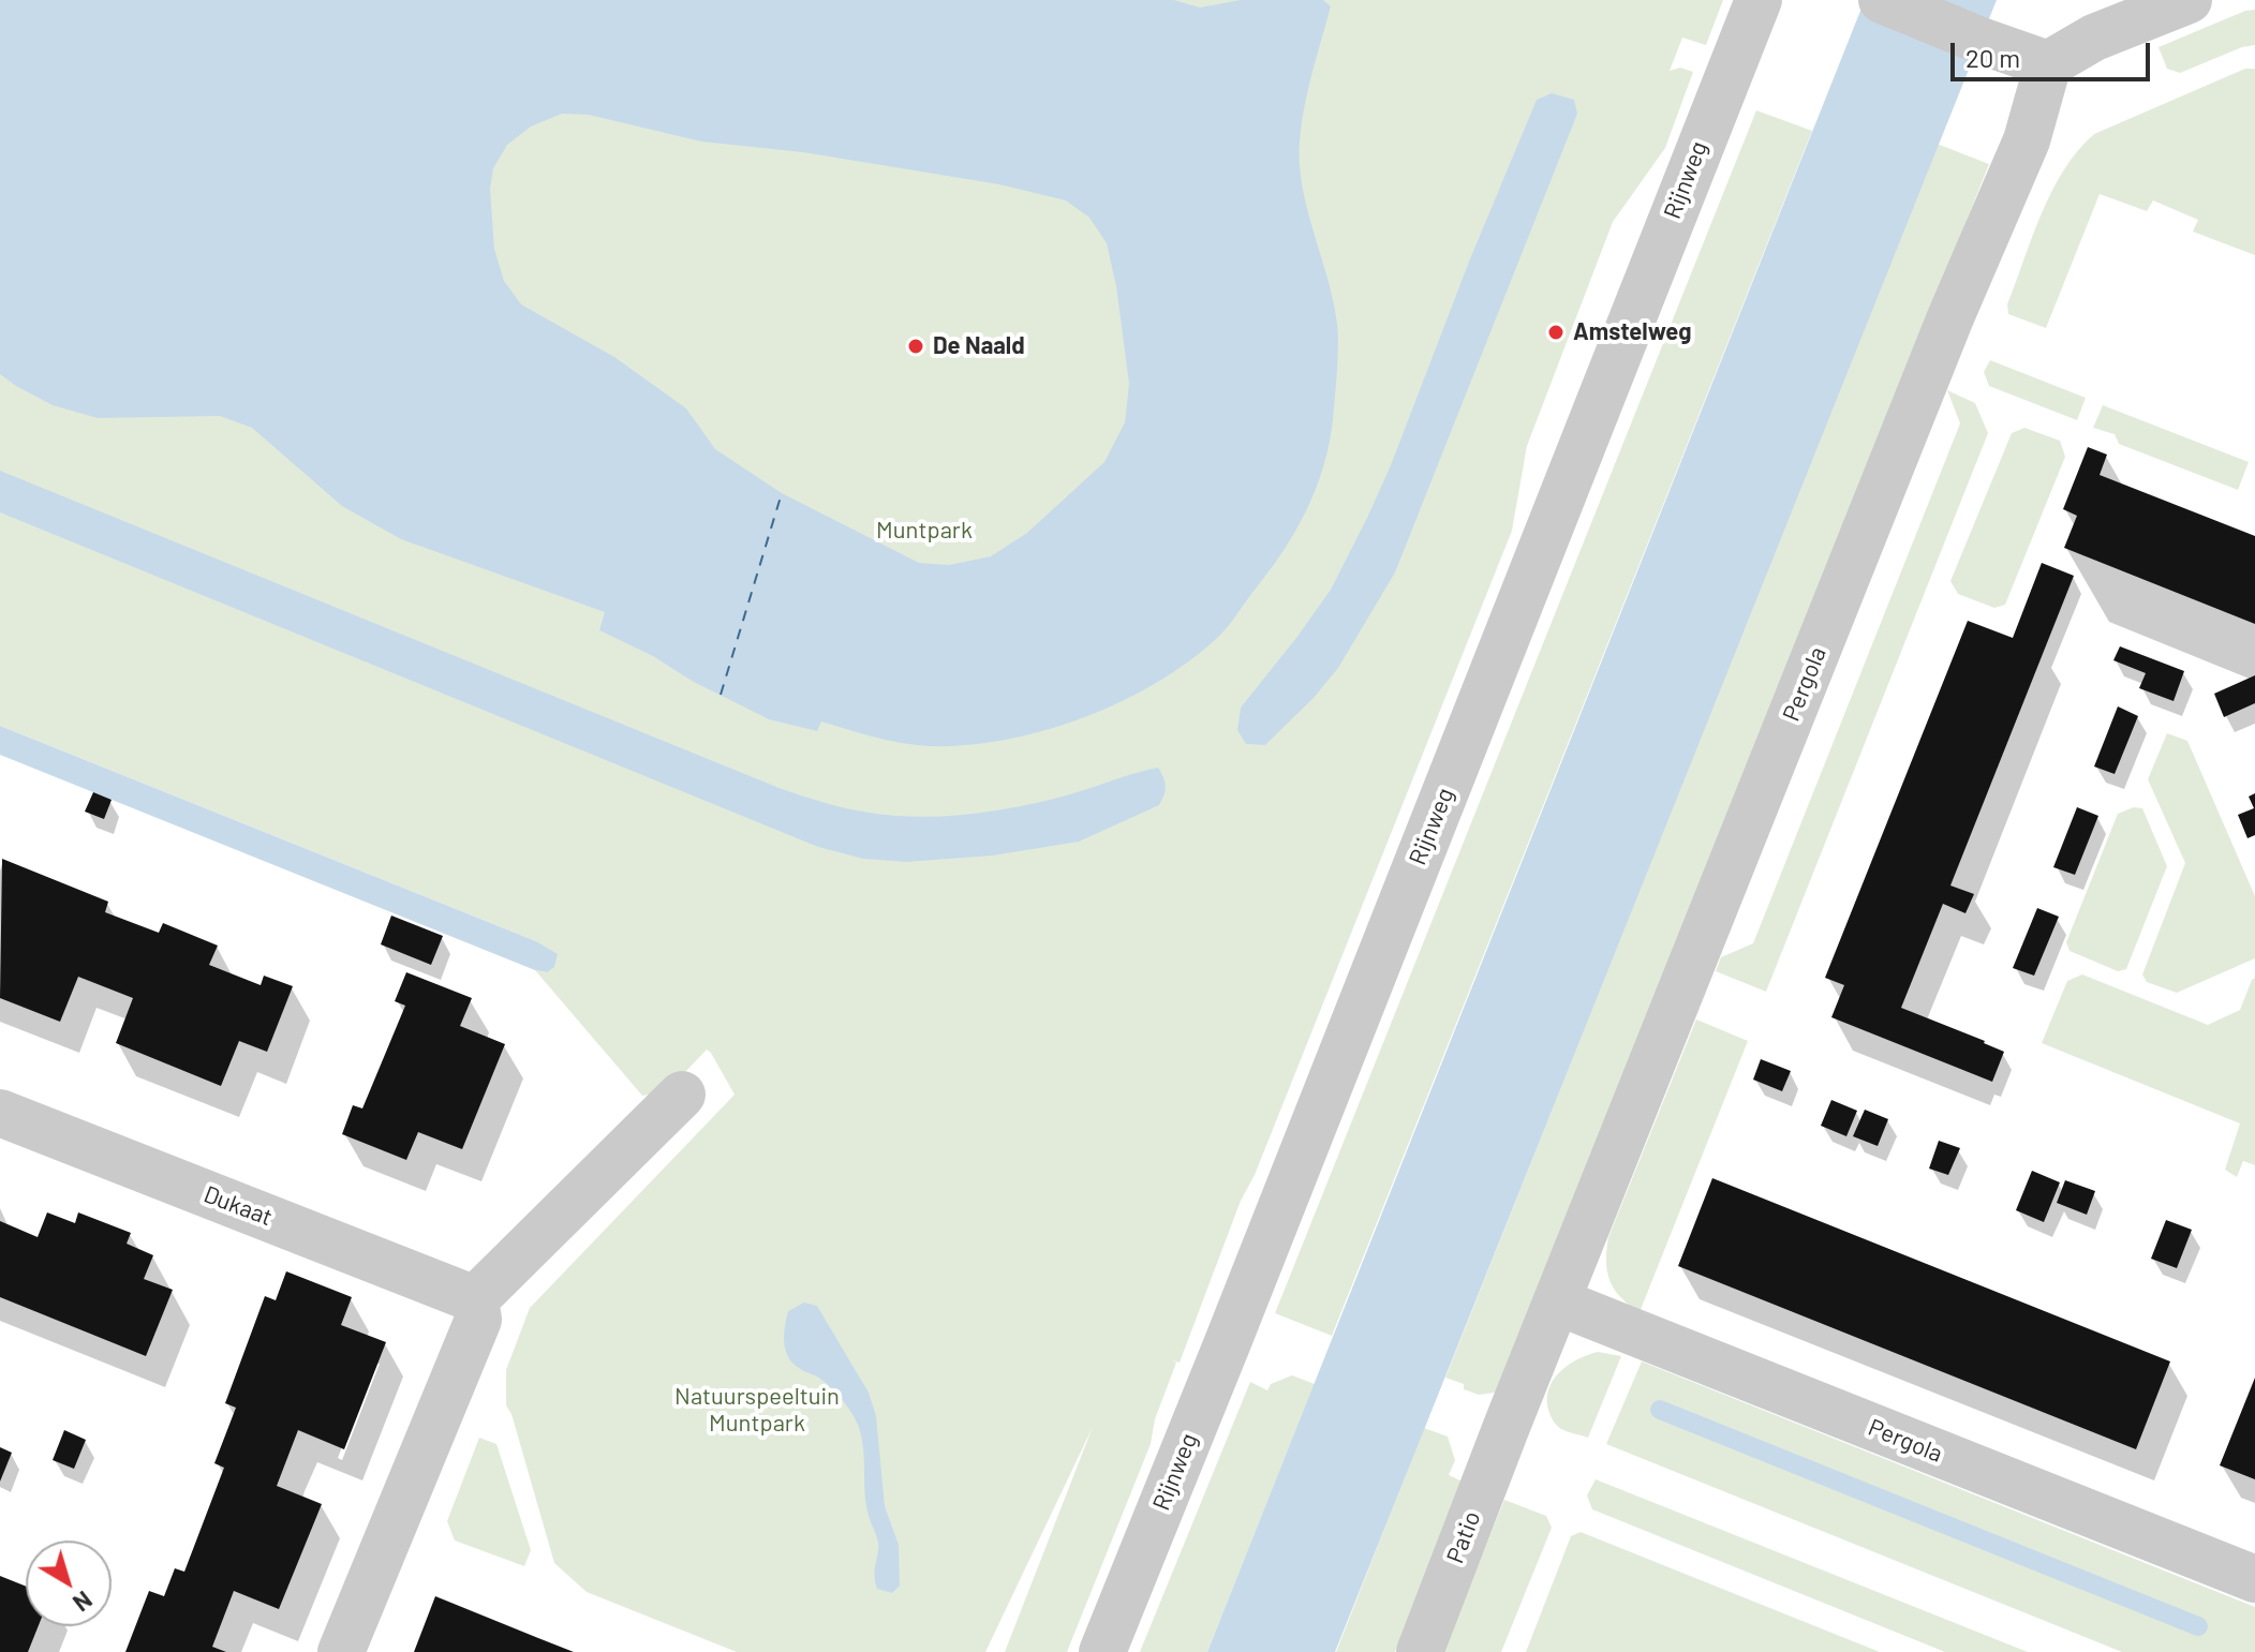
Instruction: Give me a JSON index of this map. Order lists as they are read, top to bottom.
{
  "streets": {
    "street": [
      "Rijnweg",
      "Pergola",
      "Dukaat",
      "Patio"
    ]
  },
  "crossings": [
    ["Pergola", "Patio"]
  ],
  "parks": ["Muntpark", "Natuurspeeltuin Muntpark"],
  "places": ["Amstelweg", "De Naald"],
  "scale_bar": "20 m",
  "north": "bottom right"
}
